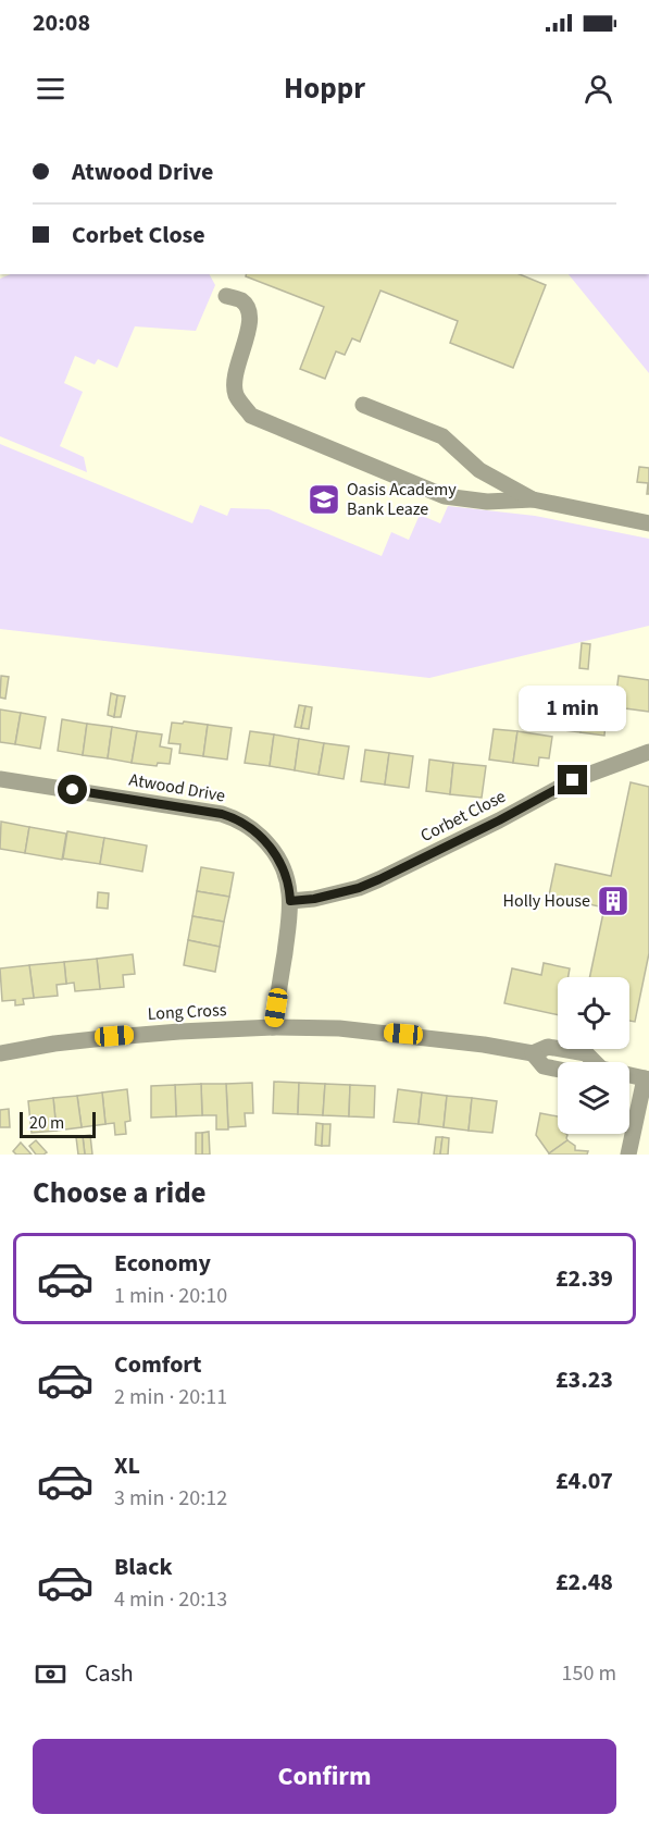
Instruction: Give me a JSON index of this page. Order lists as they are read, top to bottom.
{
  "streets": {
    "street": ["Atwood Drive", "Corbet Close", "Long Cross"]
  },
  "crossings": [
    ["Atwood Drive", "Corbet Close"],
    ["Atwood Drive", "Long Cross"]
  ],
  "places": {
    "school or university": ["Oasis Academy Bank Leaze"],
    "building": ["Holly House"]
  },
  "scale_bar": "20 m",
  "page": {
    "status": "20:08",
    "header": "Hoppr",
    "banner": ["Atwood Drive", "Corbet Close"],
    "bubble": "1 min",
    "scale": "20 m",
    "heading": "Choose a ride",
    "list": [
      {
        "name": "Economy",
        "note": "1 min · 20:10",
        "value": "£2.39"
      },
      {
        "name": "Comfort",
        "note": "2 min · 20:11",
        "value": "£3.23"
      },
      {
        "name": "XL",
        "note": "3 min · 20:12",
        "value": "£4.07"
      },
      {
        "name": "Black",
        "note": "4 min · 20:13",
        "value": "£2.48"
      }
    ],
    "pay": ["Cash", "150 m"],
    "buttons": "Confirm"
  }
}
